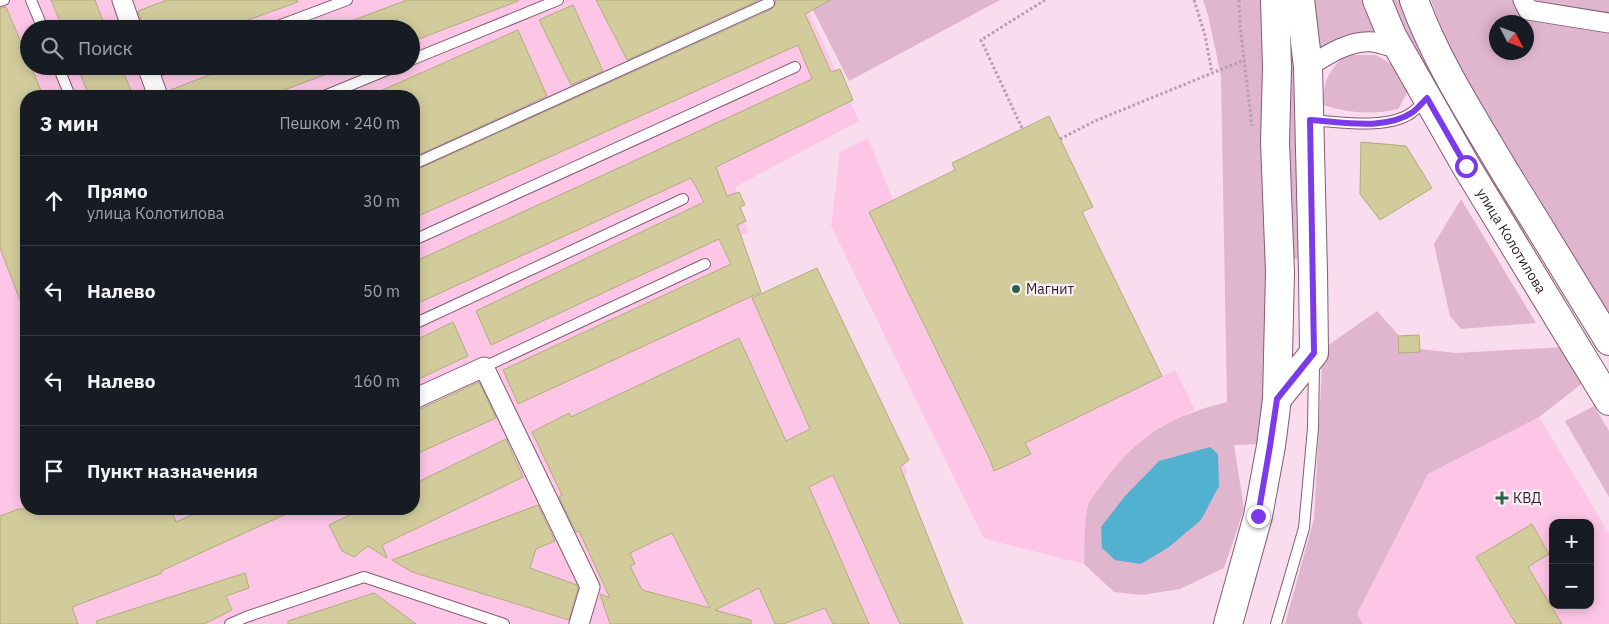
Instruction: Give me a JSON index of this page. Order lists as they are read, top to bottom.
{
  "streets": {
    "main road": ["улица Колотилова"]
  },
  "places": {
    "other": ["Магнит"],
    "health": ["КВД"]
  },
  "north": "bottom right",
  "page": {
    "search": "Поиск",
    "heading": ["3 мин", "Пешком · 240 m"],
    "list": [
      ["Прямо", "улица Колотилова", "30 m"],
      ["Налево", "50 m"],
      ["Налево", "160 m"],
      "Пункт назначения"
    ],
    "map_buttons": ["+", "−"]
  }
}
